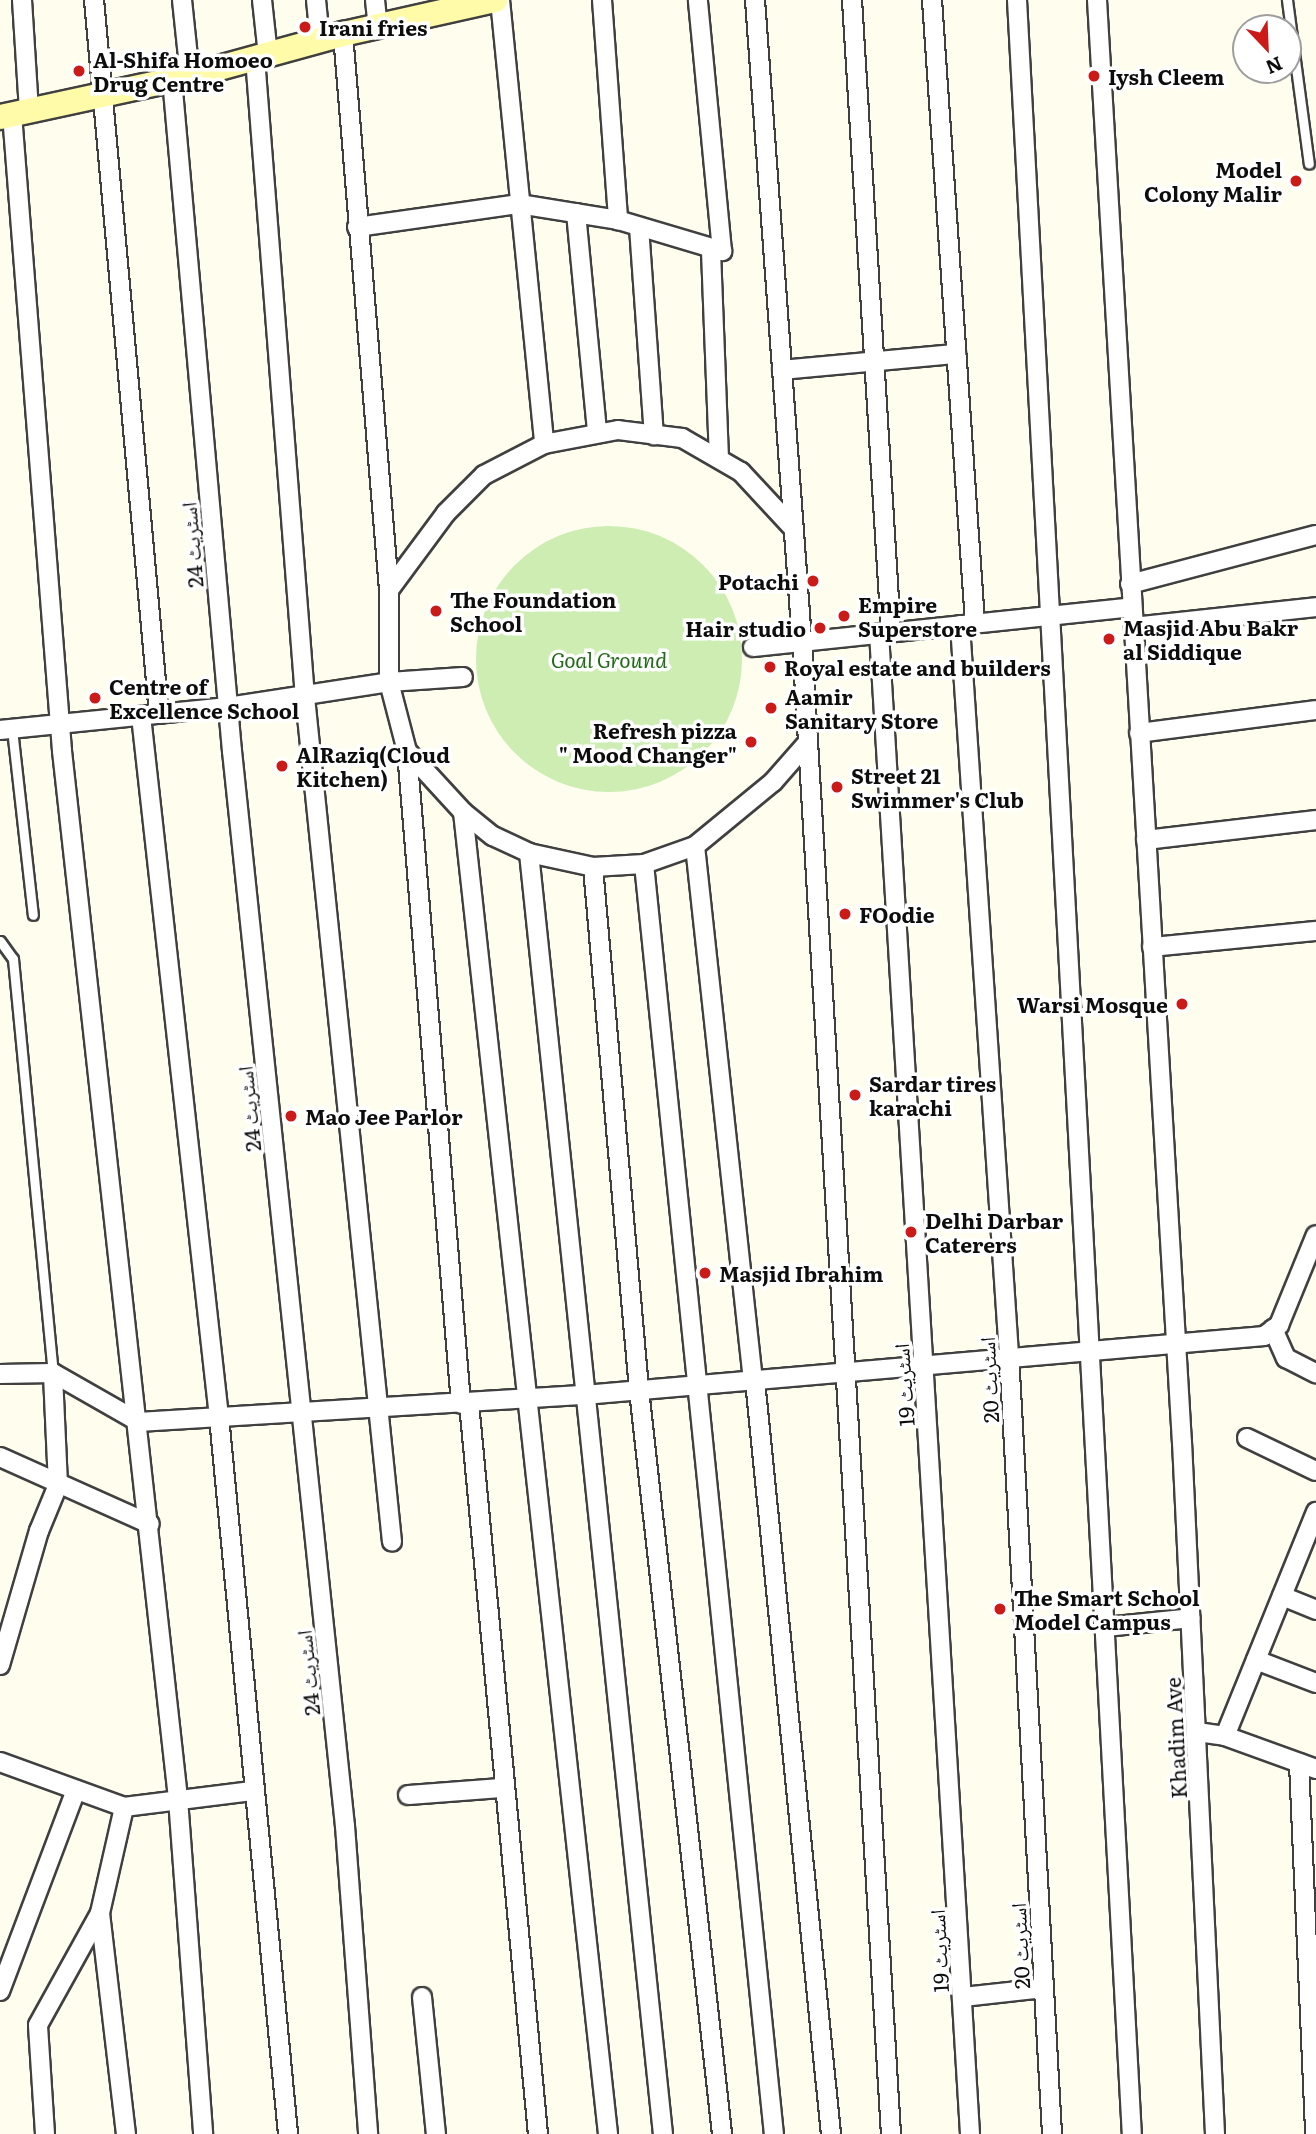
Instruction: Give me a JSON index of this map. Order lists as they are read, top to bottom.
{
  "streets": {
    "street": [
      "اسٹریٹ 24",
      "اسٹریٹ 20",
      "اسٹریٹ 19",
      "Khadim Ave"
    ]
  },
  "parks": ["Goal Ground"],
  "places": [
    "Irani fries",
    "Al-Shifa Homoeo Drug Centre",
    "Iysh Cleem",
    "Model Colony Malir",
    "Potachi",
    "The Foundation School",
    "Empire Superstore",
    "Hair studio",
    "Masjid Abu Bakr al Siddique",
    "Royal estate and builders",
    "Centre of Excellence School",
    "Aamir Sanitary Store",
    "Refresh pizza \" Mood Changer\"",
    "AlRaziq(Cloud Kitchen)",
    "Street 21 Swimmer's Club",
    "FOodie",
    "Warsi Mosque",
    "Sardar tires karachi",
    "Mao Jee Parlor",
    "Delhi Darbar Caterers",
    "Masjid Ibrahim",
    "The Smart School Model Campus"
  ],
  "north": "bottom right"
}
